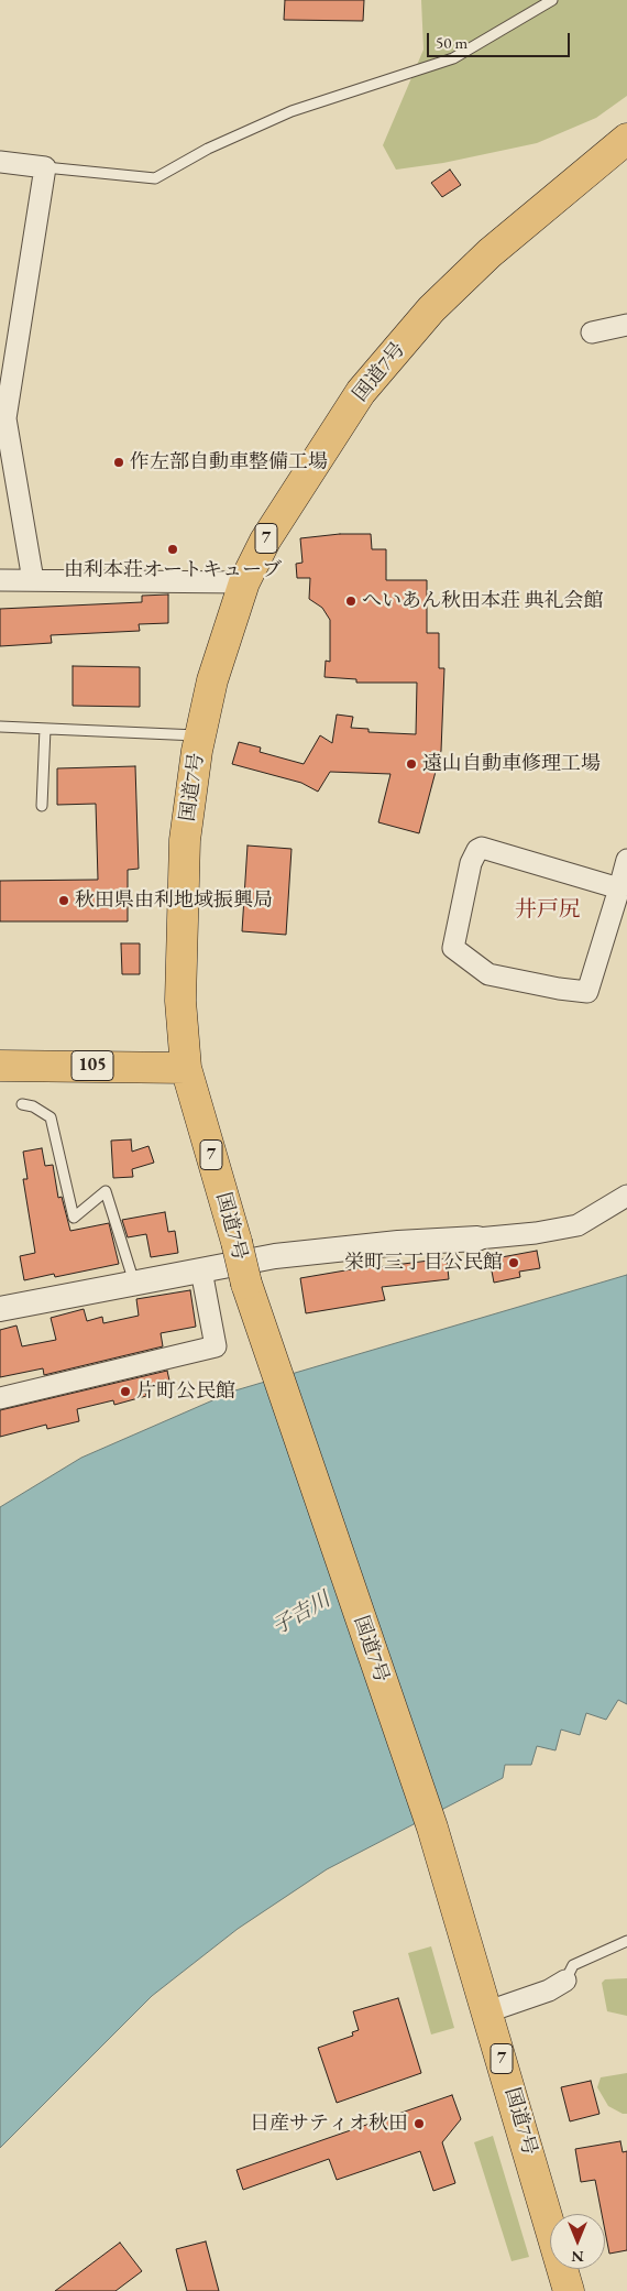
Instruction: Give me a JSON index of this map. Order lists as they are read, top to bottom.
{
  "streets": {
    "highway": ["国道7号", "7", "105"]
  },
  "crossings": [
    ["国道7号", "105"]
  ],
  "districts": ["井戸尻"],
  "water": ["子吉川"],
  "places": [
    "作左部自動車整備工場",
    "由利本荘オートキューブ",
    "へいあん秋田本荘 典礼会館",
    "遠山自動車修理工場",
    "秋田県由利地域振興局",
    "栄町三丁目公民館",
    "片町公民館",
    "日産サティオ秋田"
  ],
  "scale_bar": "50 m",
  "north": "bottom"
}
